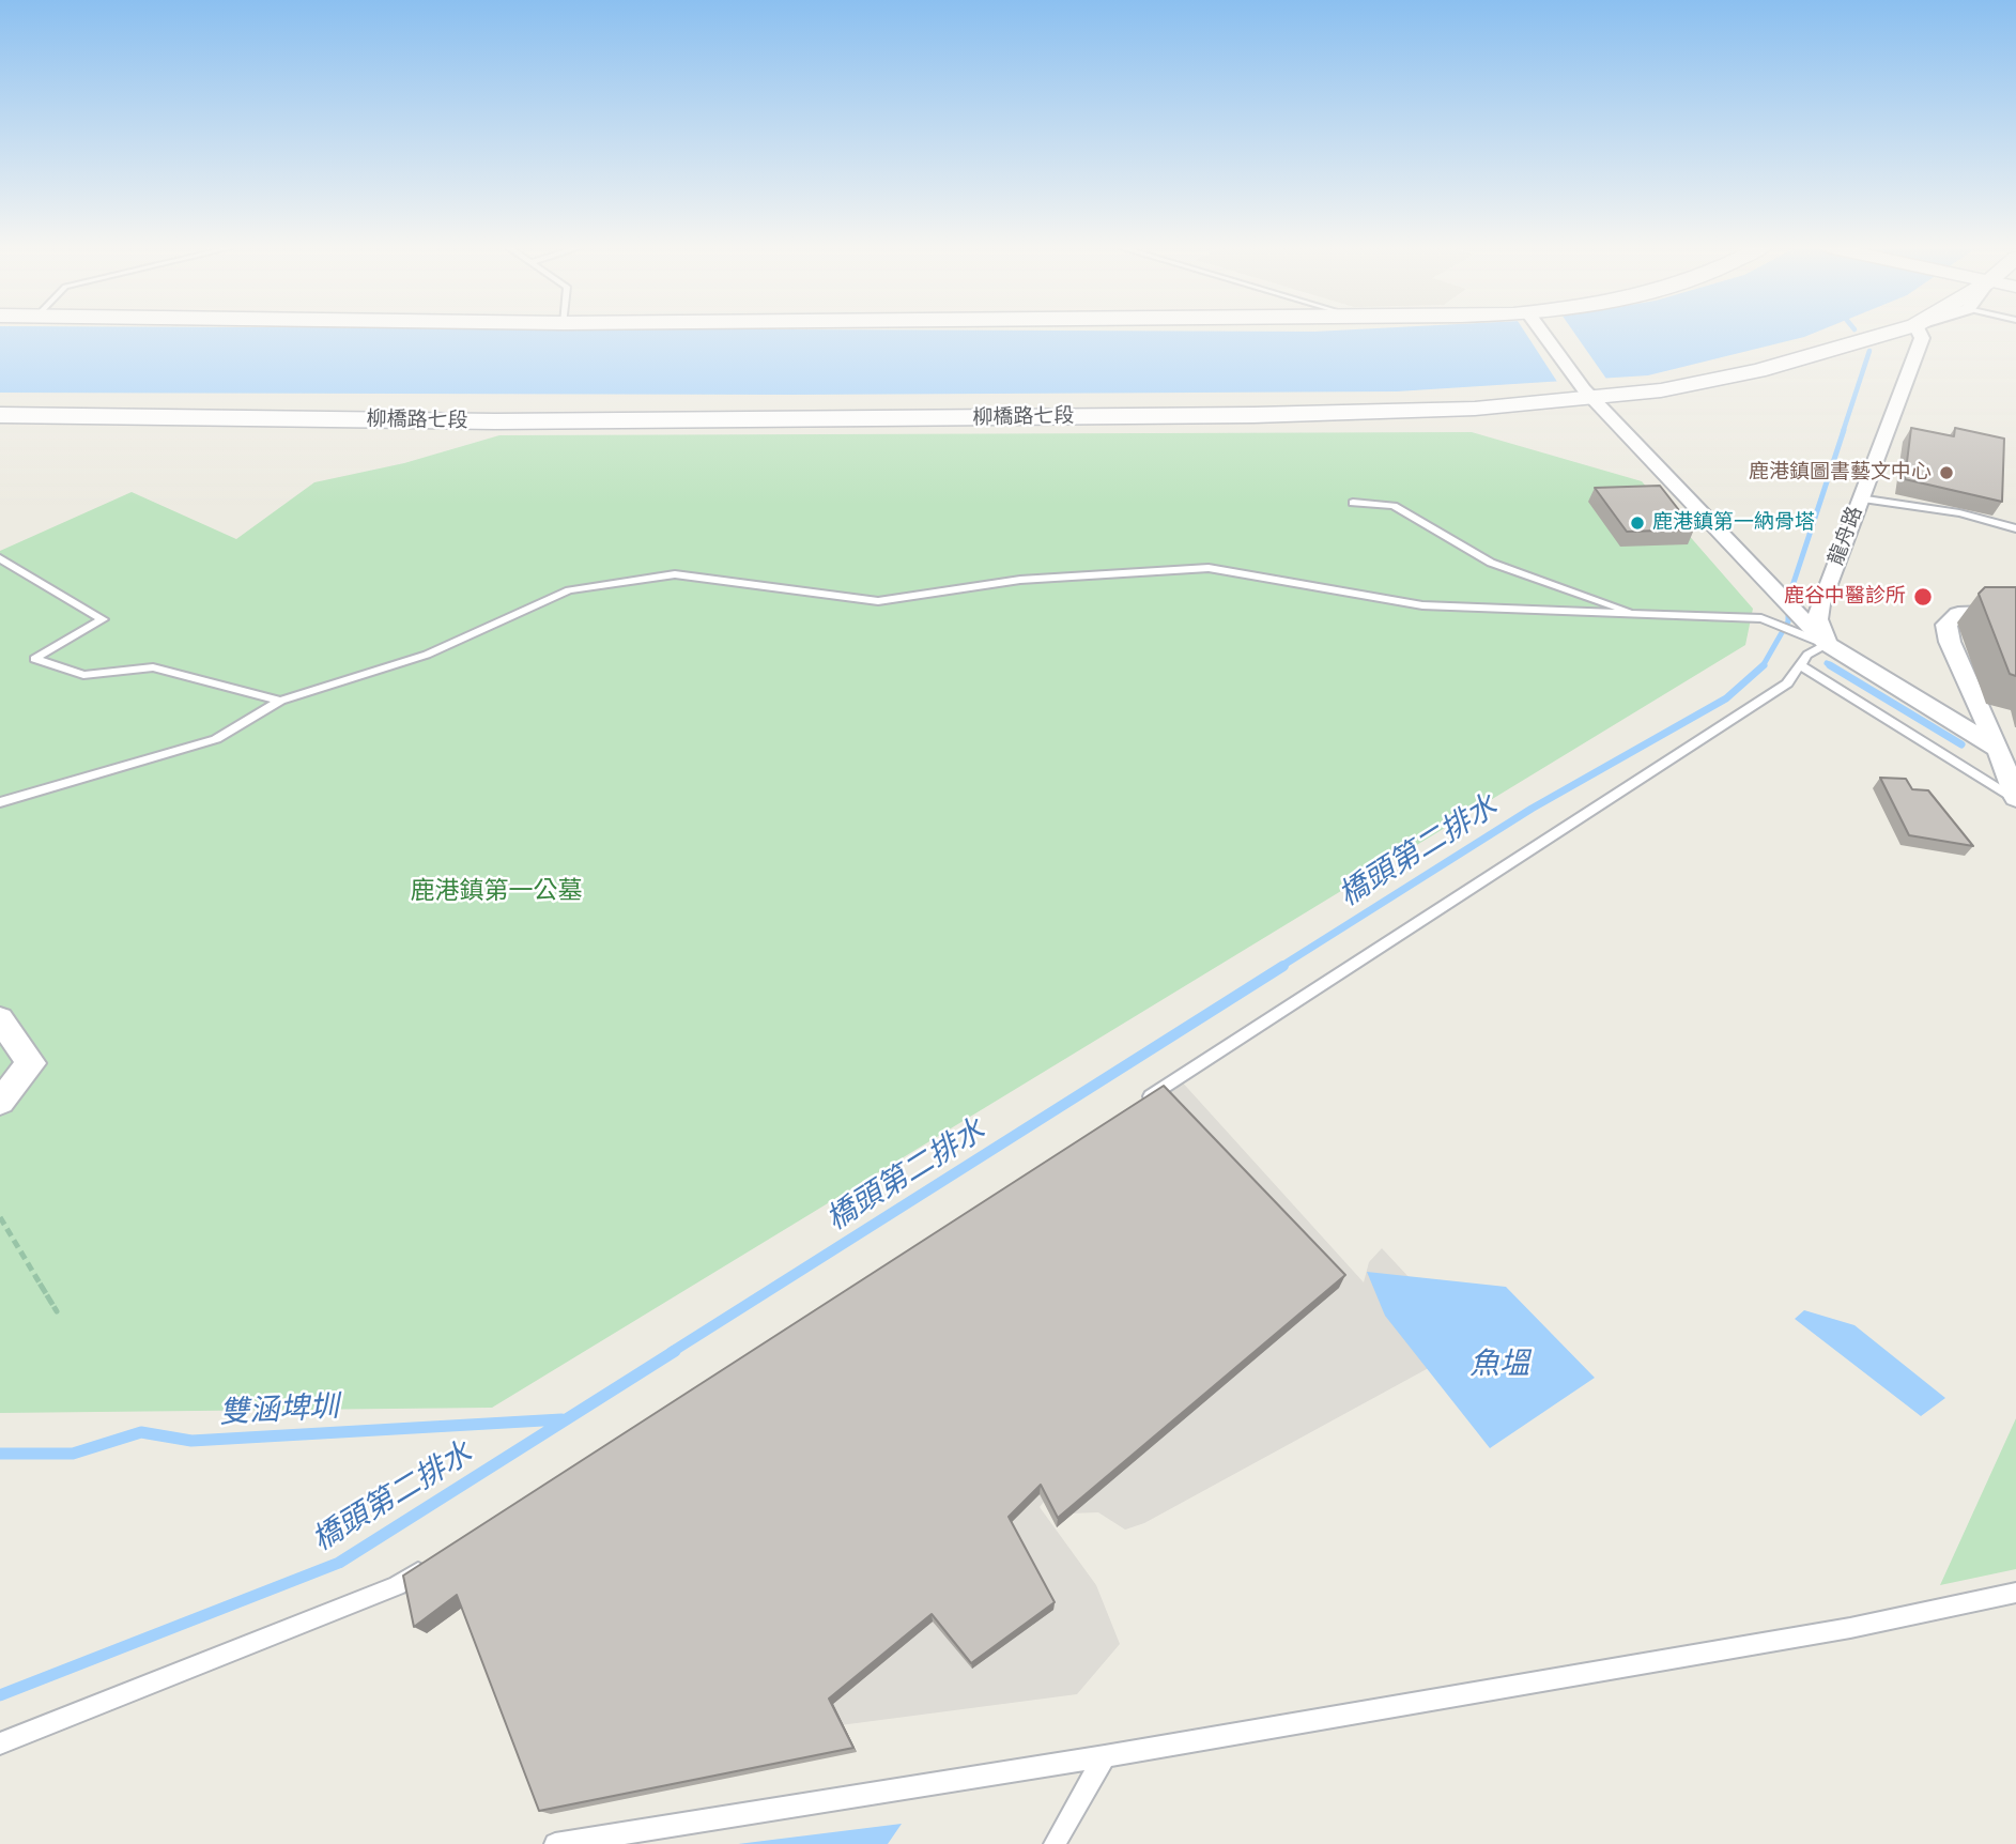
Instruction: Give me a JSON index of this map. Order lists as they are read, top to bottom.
{
  "streets": {
    "main road": ["柳橋路七段"],
    "street": ["龍舟路"]
  },
  "water": ["橋頭第二排水", "魚塭", "雙涵埤圳"],
  "parks": ["鹿港鎮第一公墓"],
  "places": ["鹿港鎮圖書藝文中心", "鹿港鎮第一納骨塔", "鹿谷中醫診所"]
}
